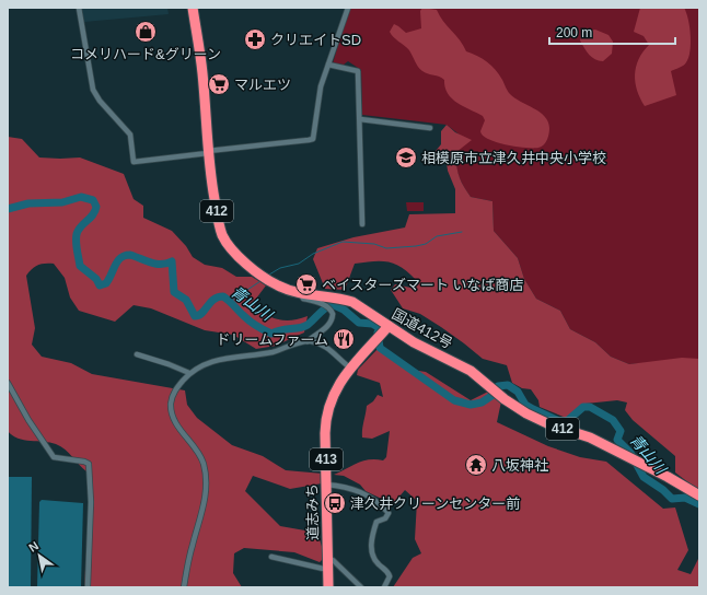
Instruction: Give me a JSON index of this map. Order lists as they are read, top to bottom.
{
  "streets": {
    "highway": [
      "412",
      "国道412号",
      "413",
      "道志みち"
    ]
  },
  "crossings": [
    ["国道412号", "道志みち"]
  ],
  "water": ["青山川"],
  "places": {
    "shop": ["コメリハード&グリーン"],
    "pharmacy": ["クリエイトSD"],
    "supermarket": ["マルエツ", "ベイスターズマート いなば商店"],
    "school or university": ["相模原市立津久井中央小学校"],
    "restaurant": ["ドリームファーム"],
    "temple": ["八坂神社"],
    "bus stop": ["津久井クリーンセンター前"]
  },
  "scale_bar": "200 m",
  "north": "top left"
}
